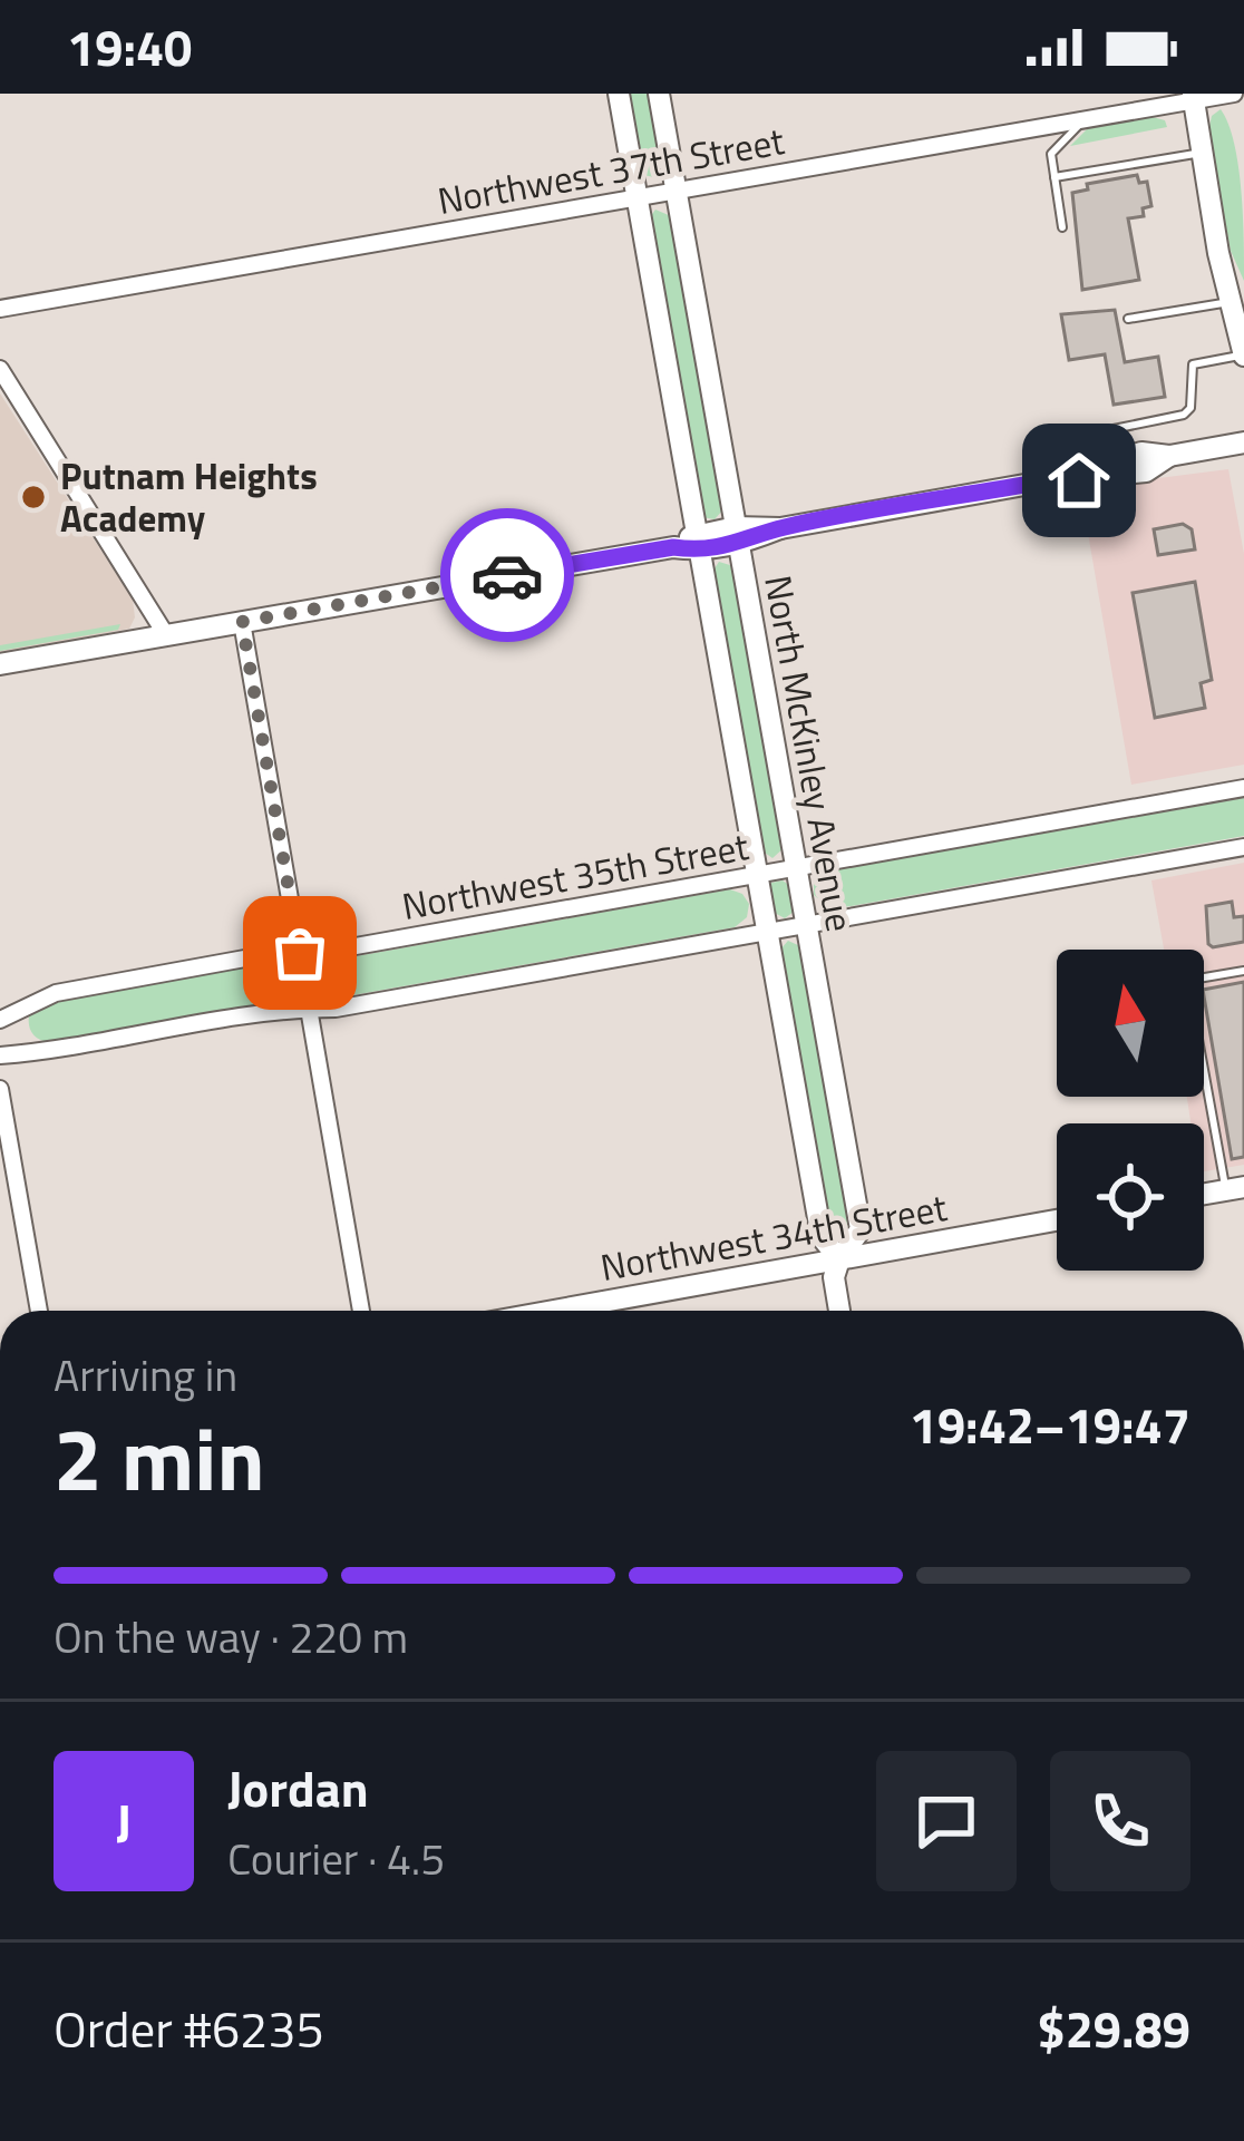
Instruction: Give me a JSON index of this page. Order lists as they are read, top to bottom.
{
  "streets": {
    "street": [
      "Northwest 37th Street",
      "North McKinley Avenue",
      "Northwest 35th Street",
      "Northwest 34th Street"
    ]
  },
  "crossings": [
    ["Northwest 37th Street", "North McKinley Avenue"],
    ["North McKinley Avenue", "Northwest 35th Street"],
    ["North McKinley Avenue", "Northwest 34th Street"]
  ],
  "places": ["Putnam Heights Academy"],
  "north": "top",
  "page": {
    "status": "19:40",
    "heading": ["2 min", "Arriving in", "19:42–19:47"],
    "panel": [
      "Jordan",
      "Courier · 4.5",
      "Order #6235",
      "$29.89"
    ],
    "bar": "On the way · 220 m",
    "round": "J"
  }
}
